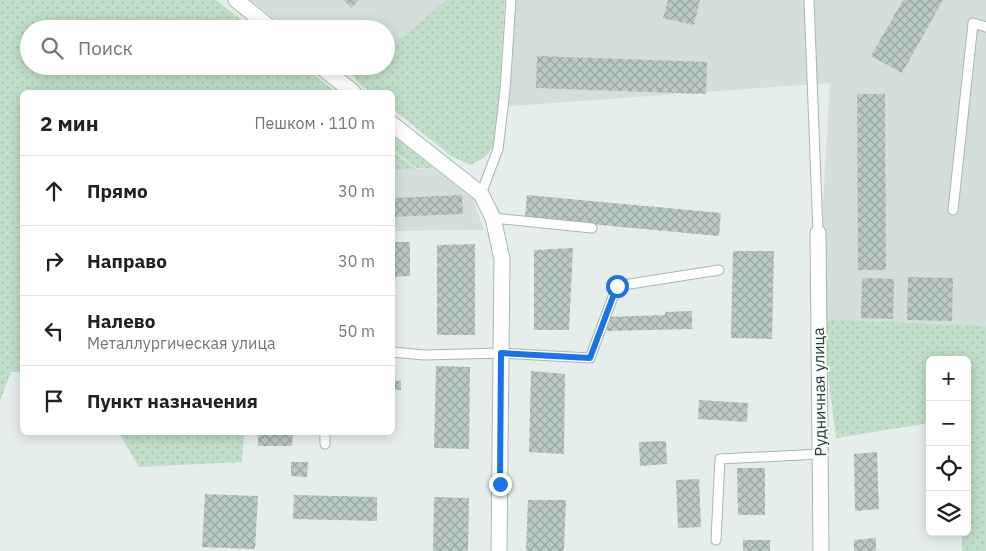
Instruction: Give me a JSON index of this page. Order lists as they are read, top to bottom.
{
  "streets": {
    "street": ["Рудничная улица"]
  },
  "page": {
    "search": "Поиск",
    "heading": ["2 мин", "Пешком · 110 m"],
    "list": [
      ["Прямо", "30 m"],
      ["Направо", "30 m"],
      ["Налево", "Металлургическая улица", "50 m"],
      "Пункт назначения"
    ],
    "map_buttons": ["+", "−"]
  }
}
